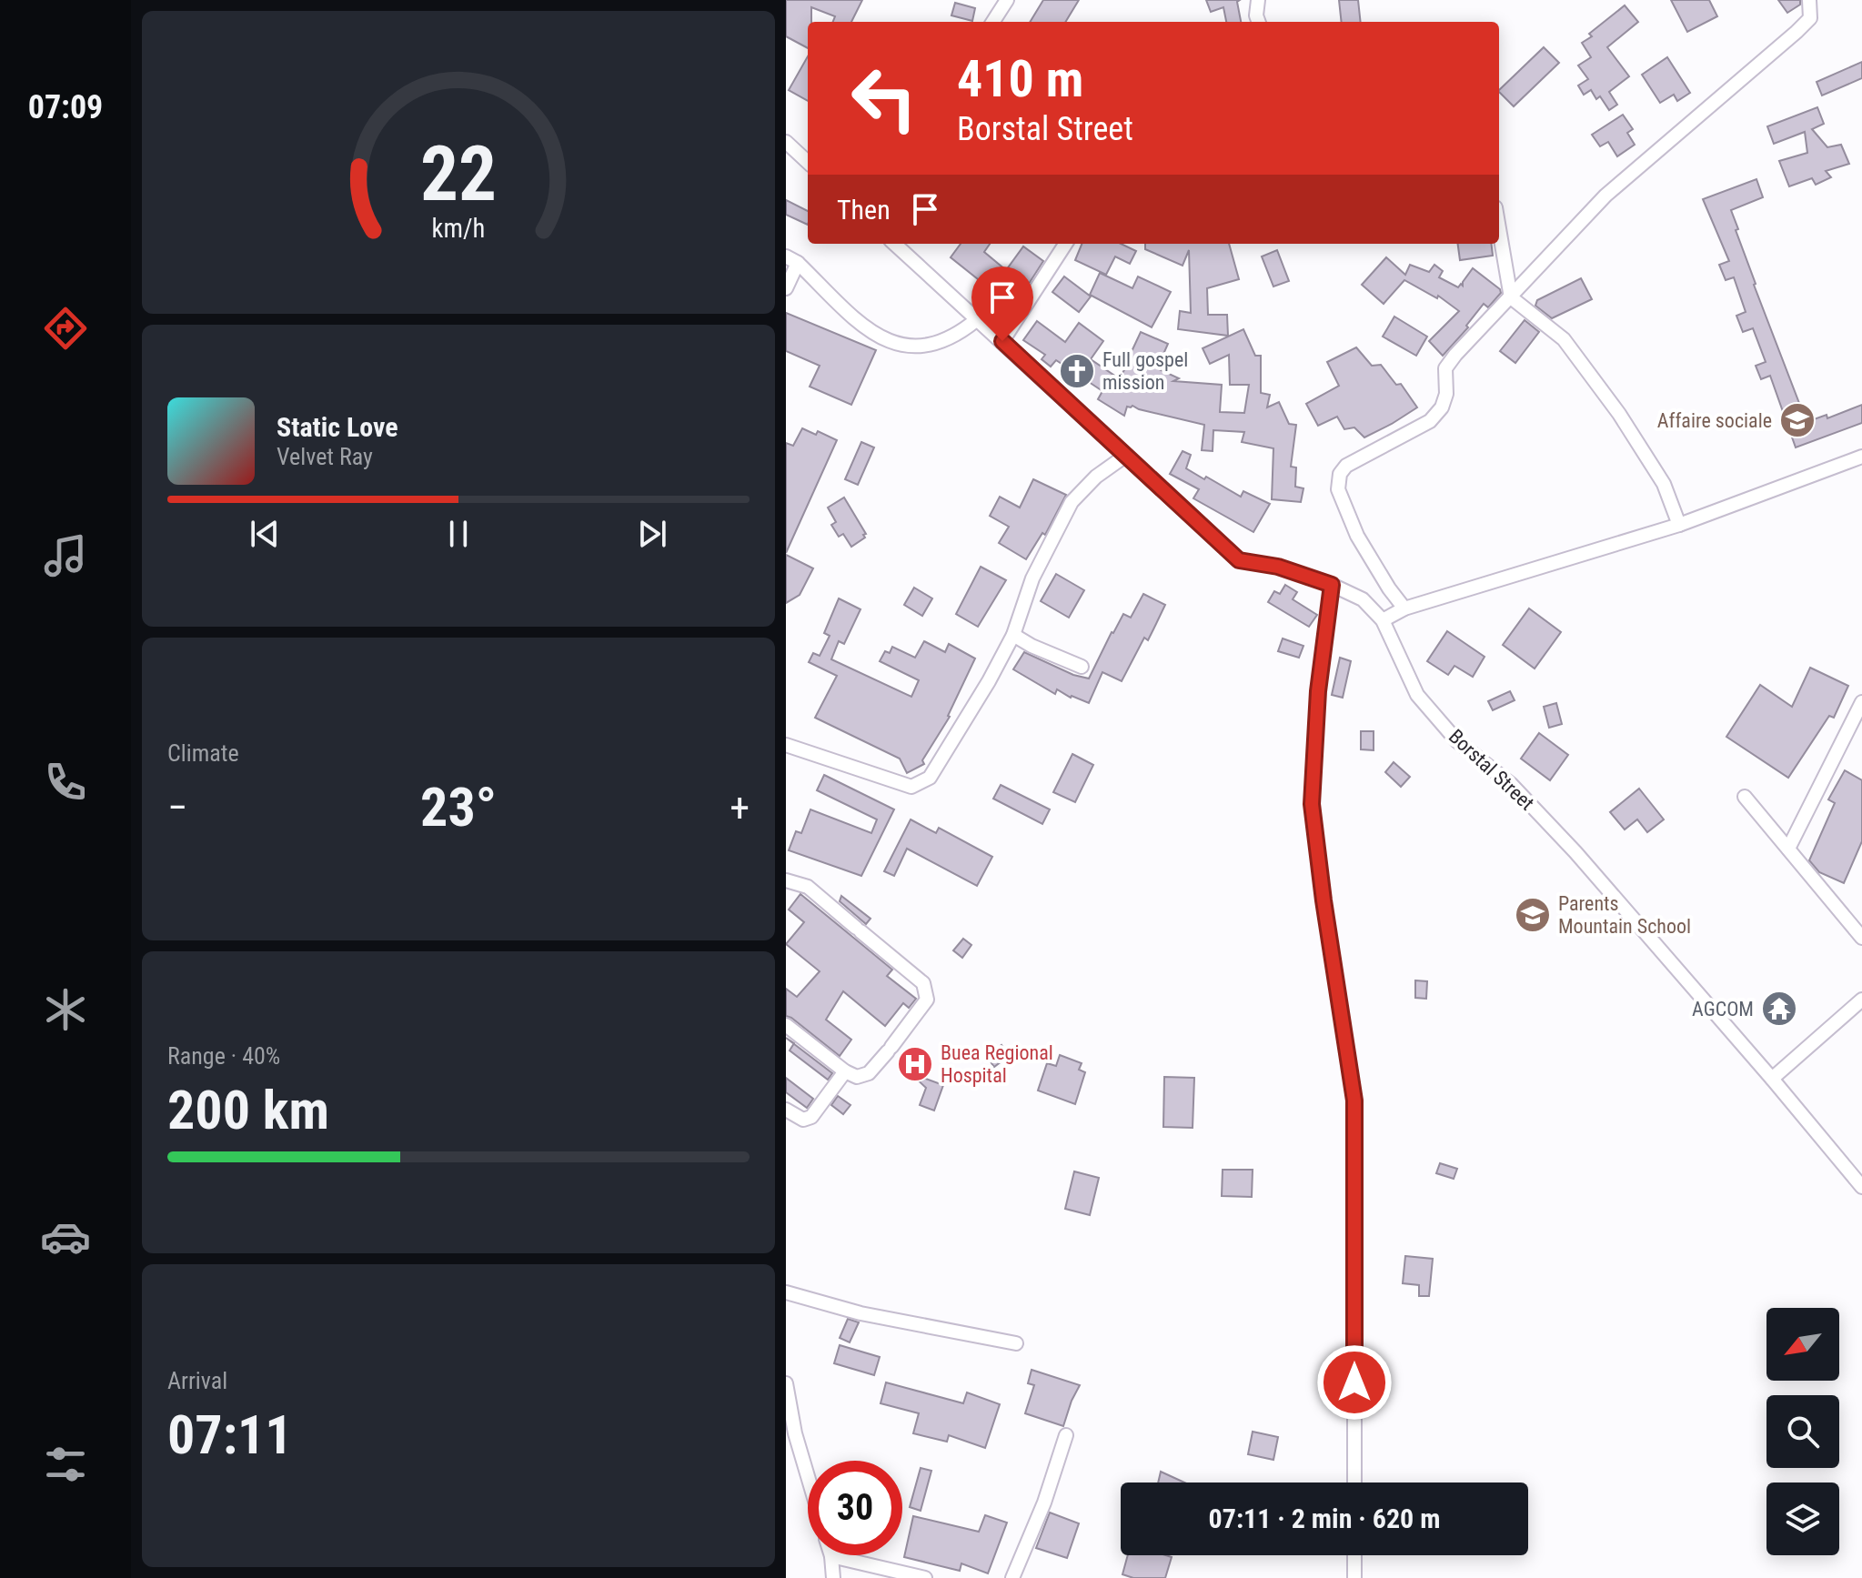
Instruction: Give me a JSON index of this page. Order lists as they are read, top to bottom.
{
  "streets": {
    "street": ["Borstal Street"]
  },
  "places": {
    "church": ["Full gospel mission"],
    "school or university": ["Affaire sociale", "Parents Mountain School"],
    "temple": ["AGCOM"],
    "hospital": ["Buea Regional Hospital"]
  },
  "north": "bottom left",
  "page": {
    "tabs": "07:09",
    "turn": ["410 m", "Borstal Street"],
    "then": "Then",
    "song": ["Static Love", "Velvet Ray"],
    "tile": [
      "Climate",
      ["Range · 40%", "200 km"],
      ["Arrival", "07:11"]
    ],
    "heat": ["−", "23°", "+"],
    "limit": "30",
    "trip": "07:11 · 2 min · 620 m",
    "gauge": ["22", "km/h"]
  }
}
